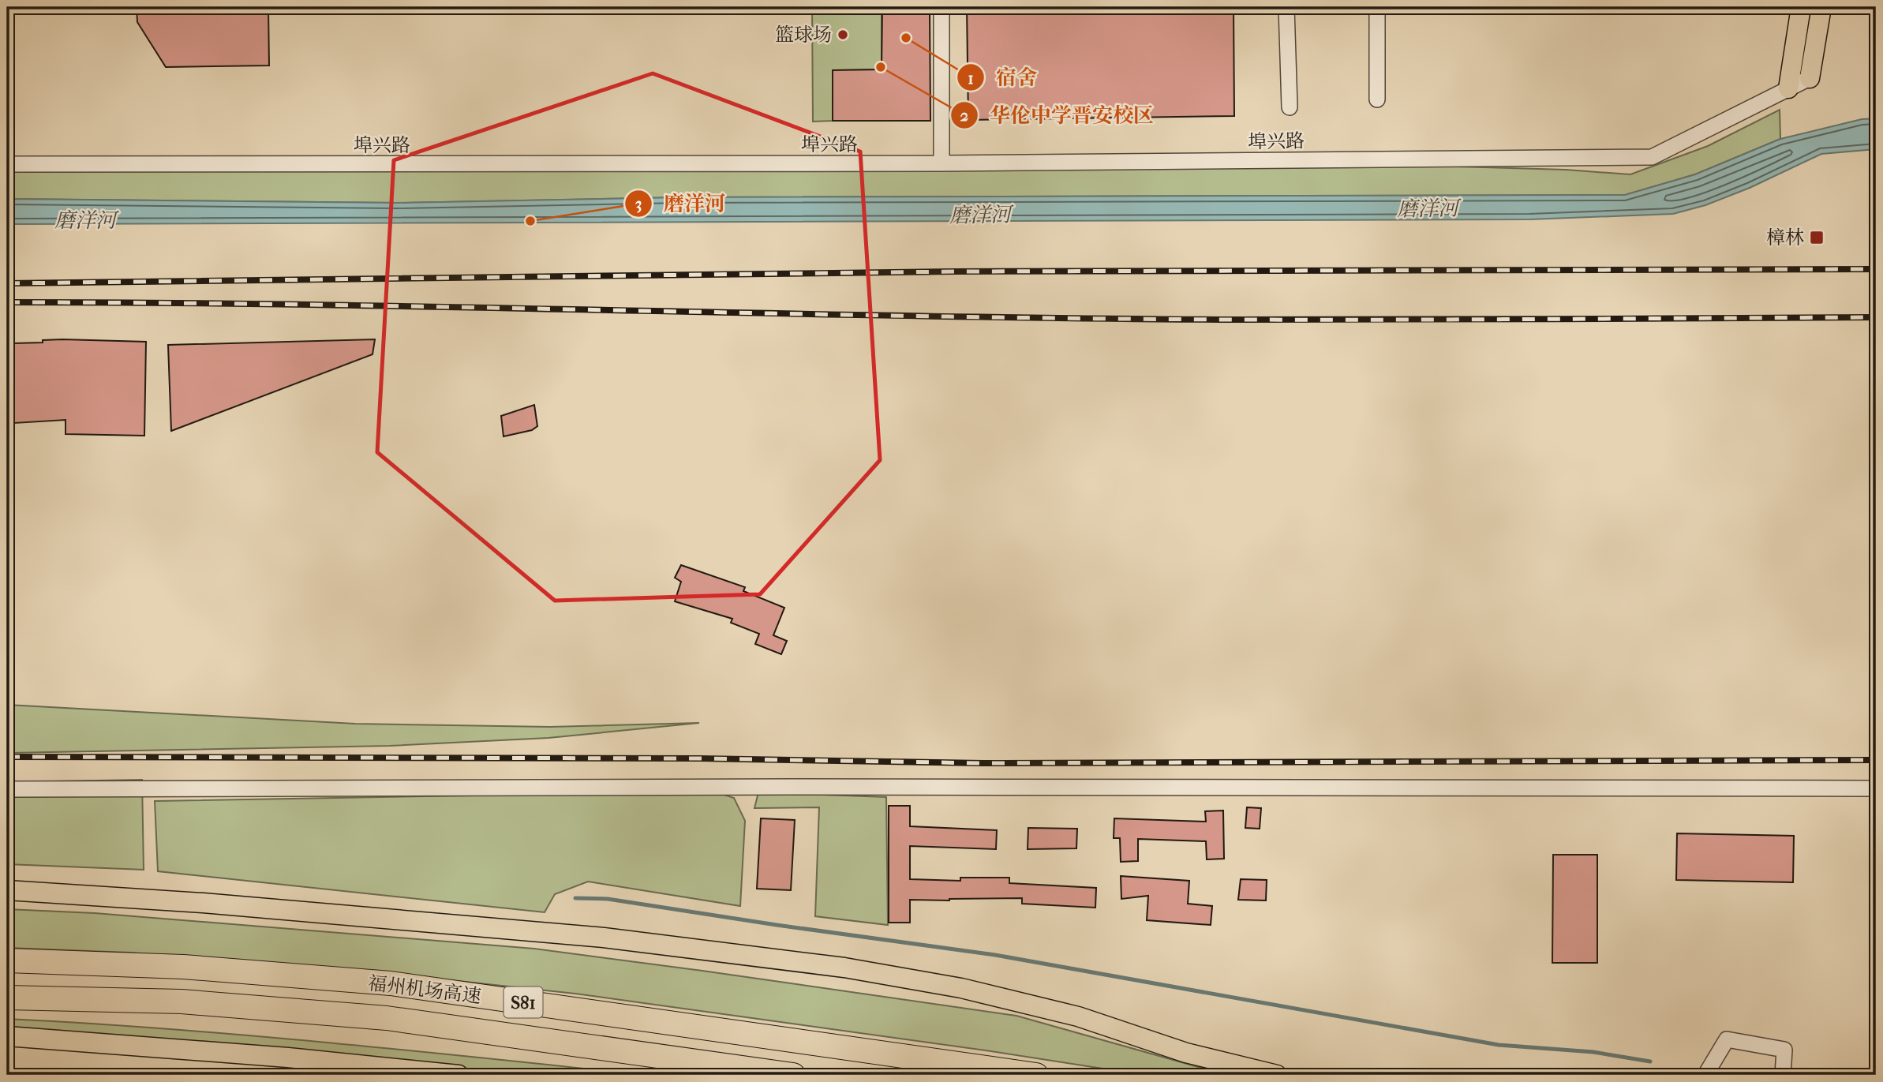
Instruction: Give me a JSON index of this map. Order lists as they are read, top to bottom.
{
  "streets": {
    "highway": ["福州机场高速", "S81"],
    "street": ["埠兴路"]
  },
  "water": ["磨洋河"],
  "places": {
    "other": [
      "篮球场",
      "宿舍",
      "华伦中学晋安校区",
      "磨洋河"
    ],
    "transit": ["樟林"]
  }
}
